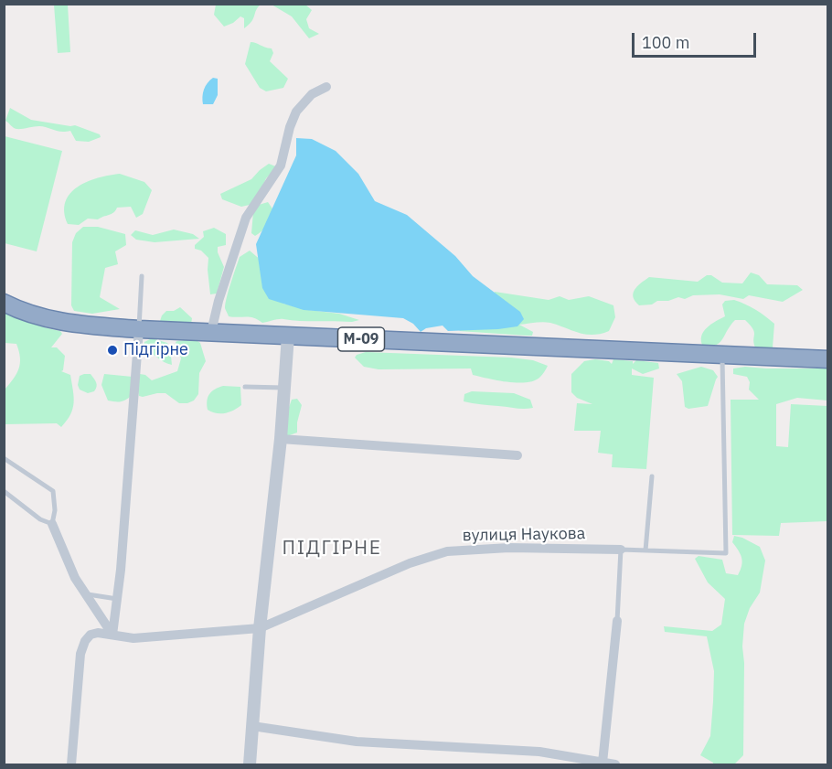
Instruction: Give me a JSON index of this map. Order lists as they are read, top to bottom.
{
  "streets": {
    "highway": ["М-09"],
    "street": ["вулиця Наукова"]
  },
  "districts": ["ПІДГІРНЕ"],
  "places": ["Підгірне"],
  "scale_bar": "100 m"
}
